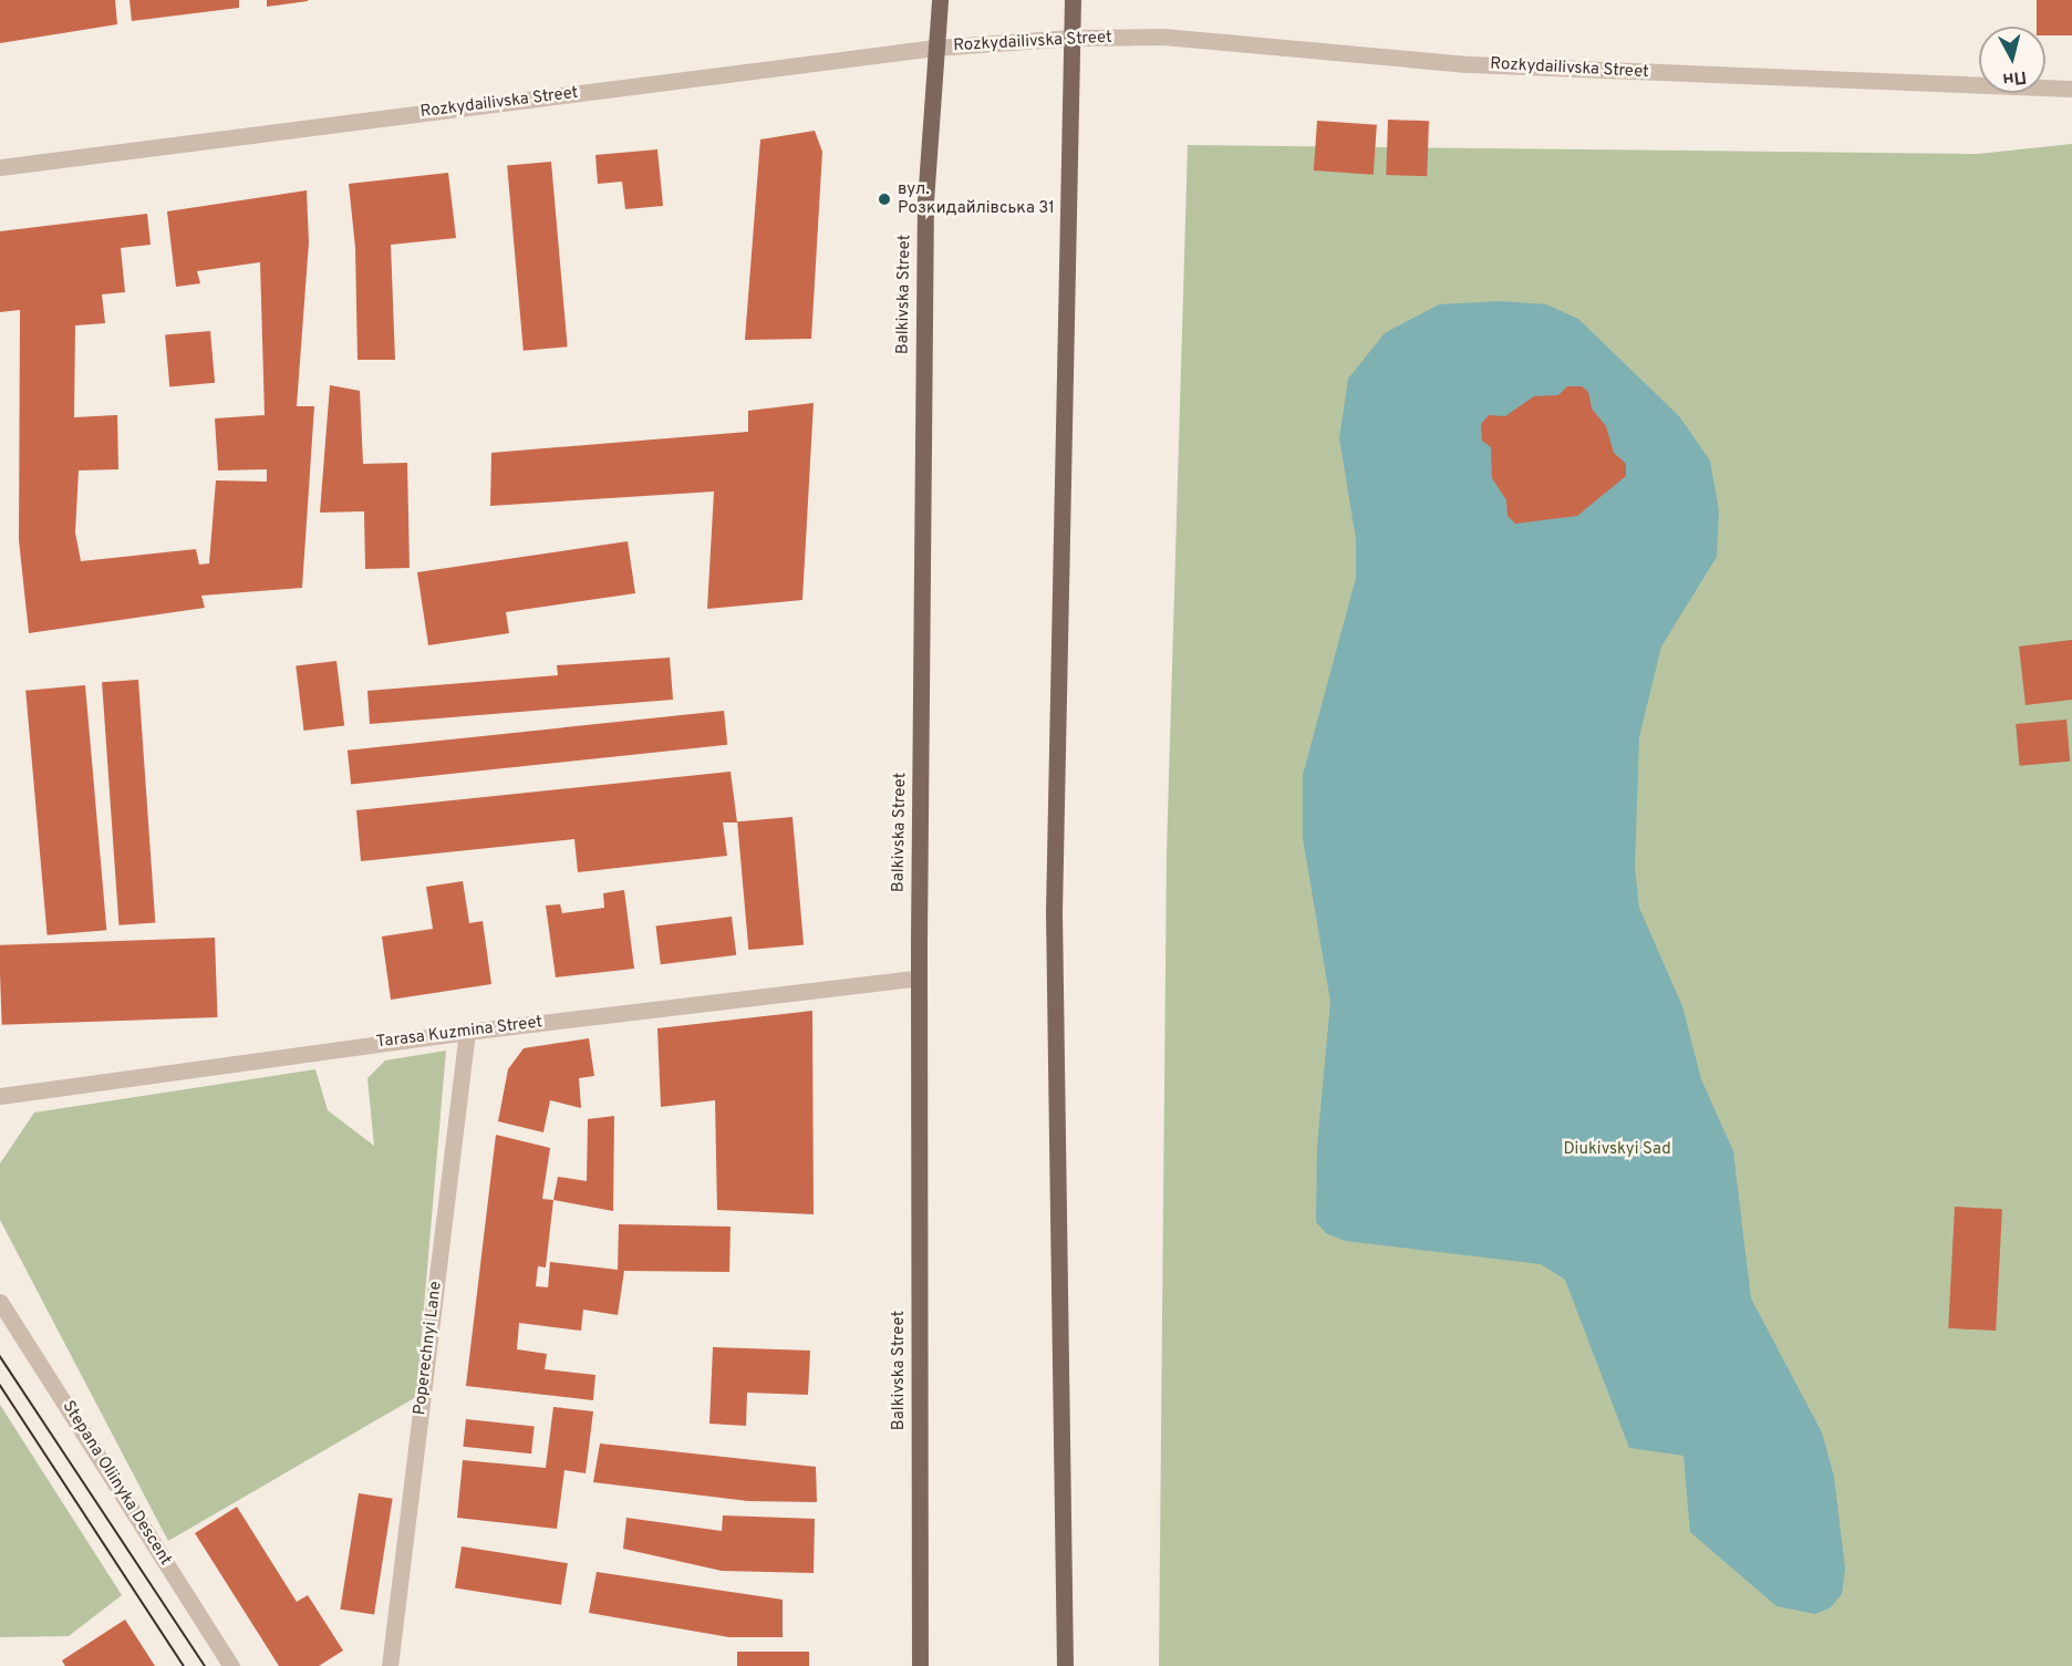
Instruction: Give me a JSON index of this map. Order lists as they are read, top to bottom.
{
  "streets": {
    "main road": ["Balkivska Street"],
    "street": [
      "Rozkydailivska Street",
      "Tarasa Kuzmina Street",
      "Poperechnyi Lane",
      "Stepana Oliinyka Descent"
    ]
  },
  "crossings": [
    ["Rozkydailivska Street", "Balkivska Street"],
    ["Balkivska Street", "Tarasa Kuzmina Street"],
    ["Tarasa Kuzmina Street", "Poperechnyi Lane"]
  ],
  "parks": ["Diukivskyi Sad"],
  "places": ["вул. Розкидайлiвська 31"],
  "north": "bottom"
}
